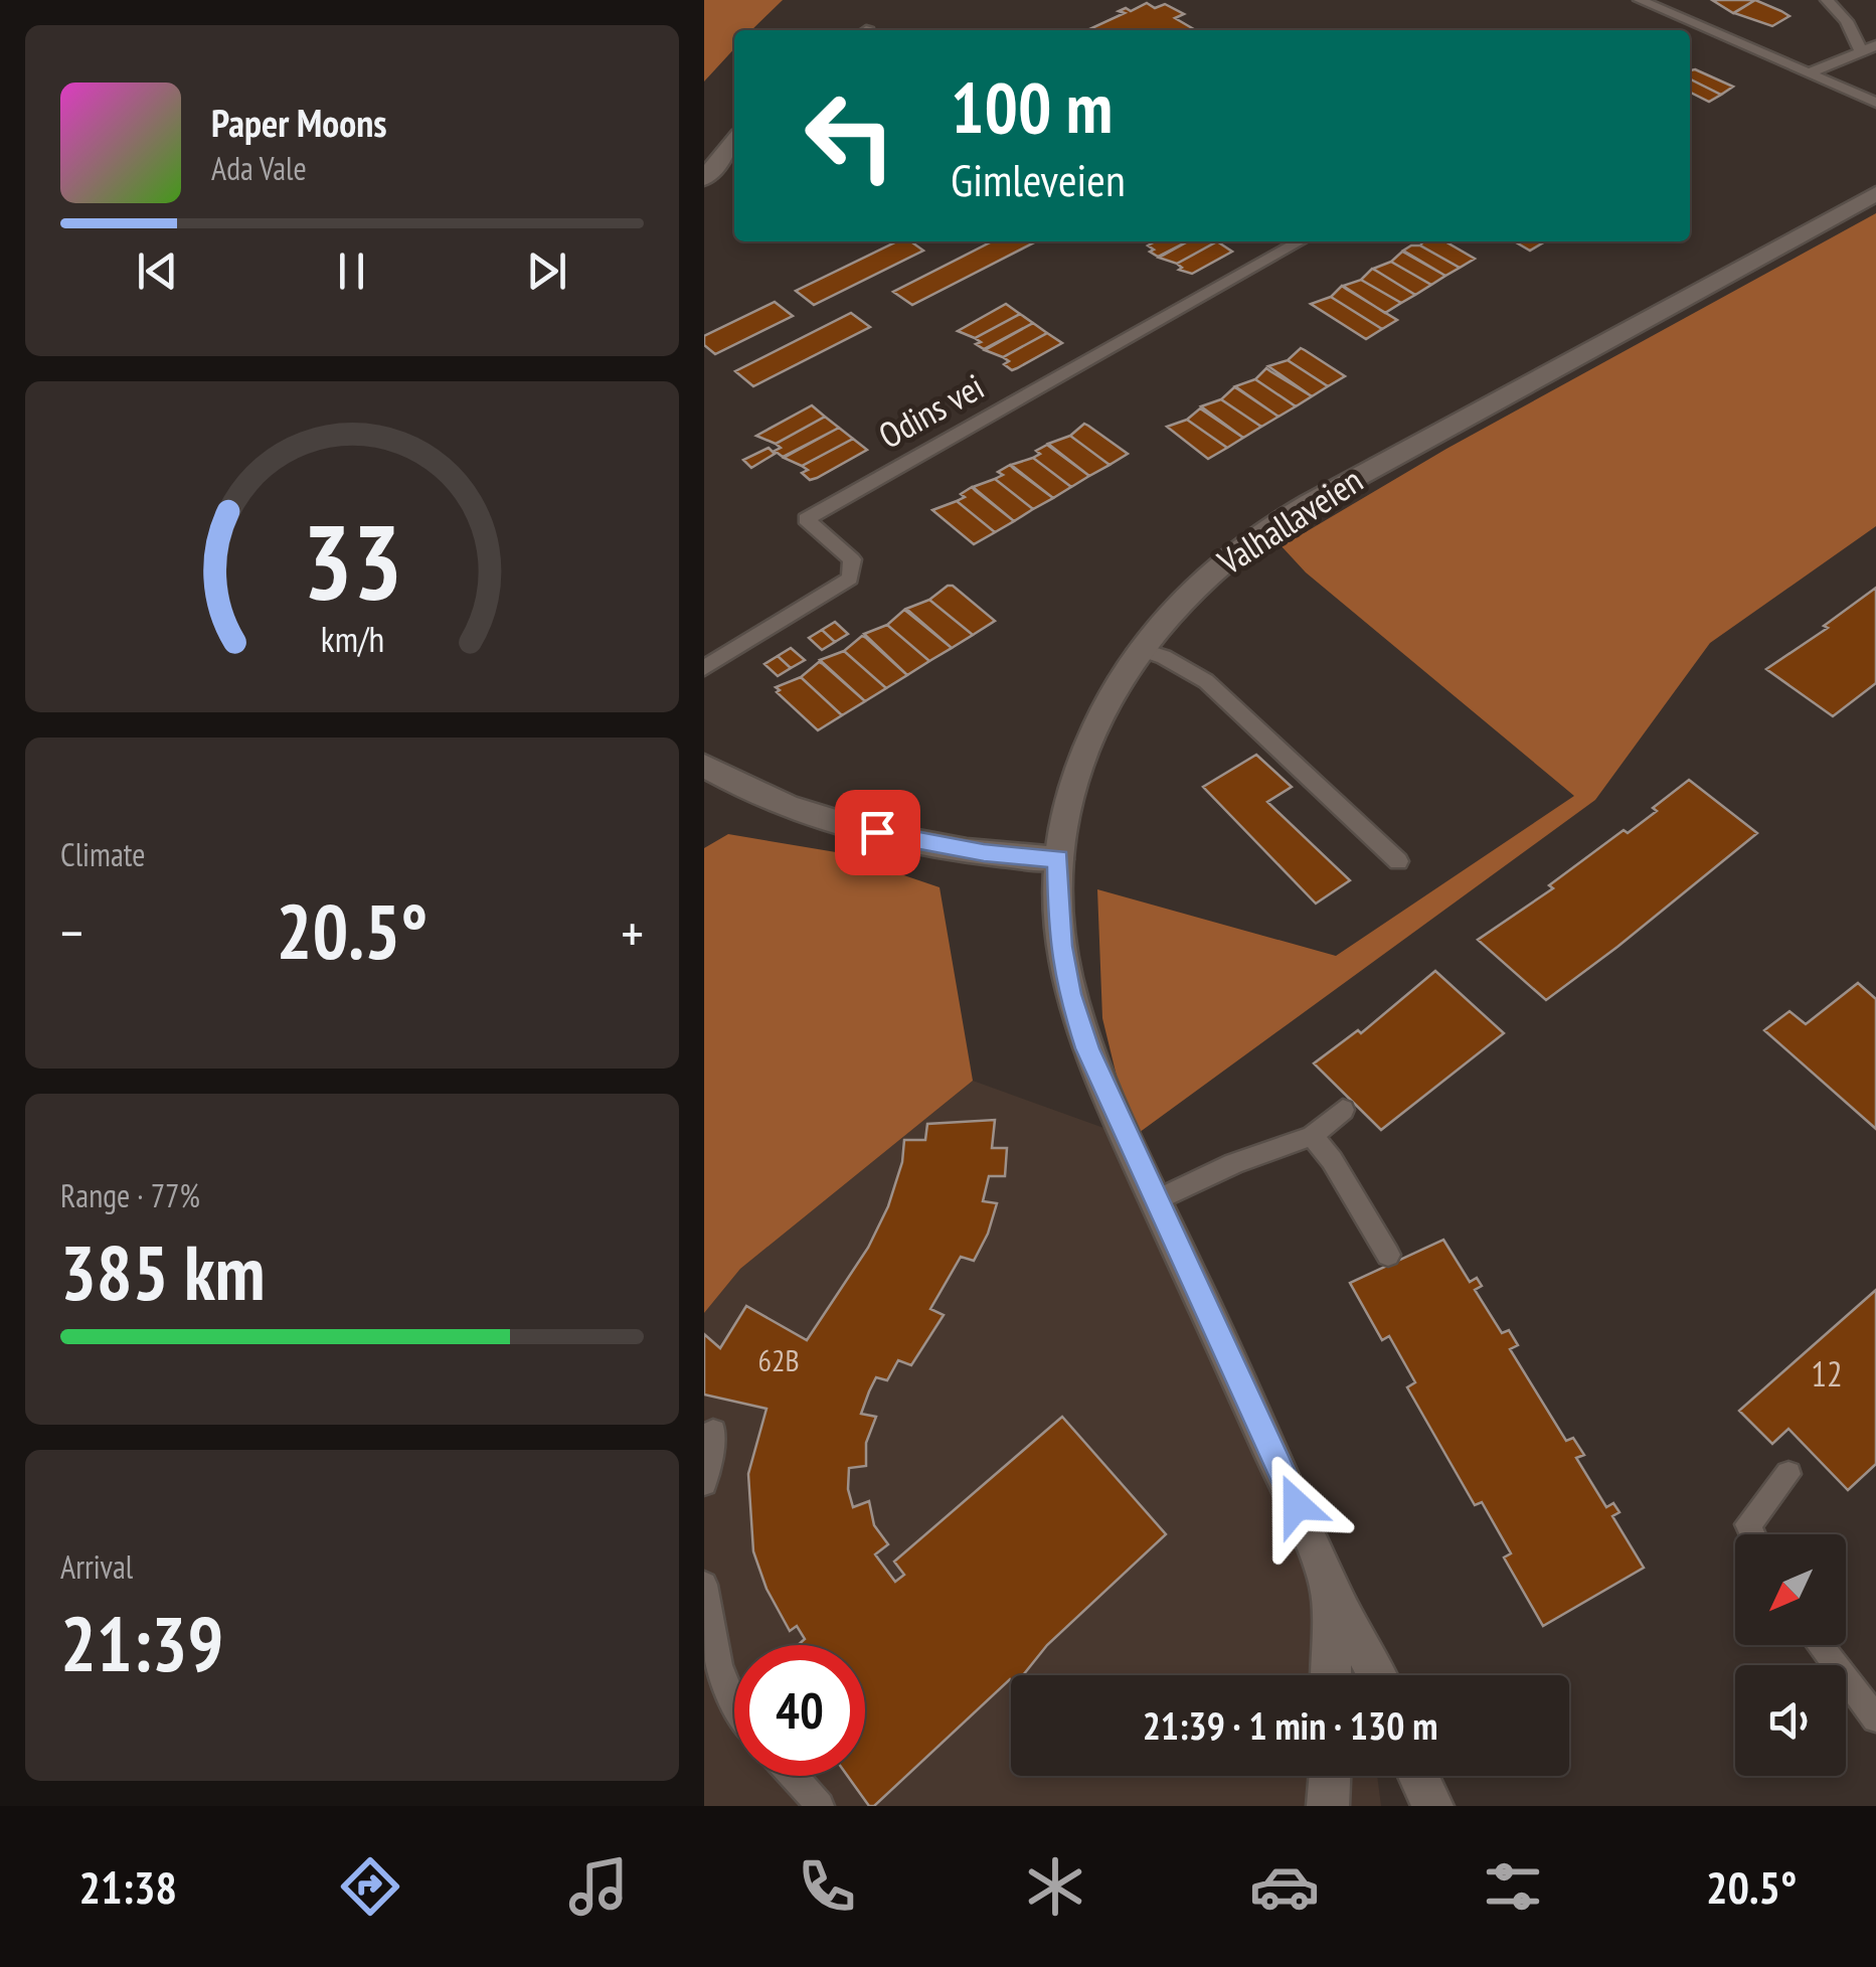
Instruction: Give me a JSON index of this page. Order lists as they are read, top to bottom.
{
  "streets": {
    "street": ["Valhallaveien"],
    "lane": ["Odins vei"]
  },
  "house_numbers": ["62B", "12"],
  "north": "bottom left",
  "page": {
    "turn": ["100 m", "Gimleveien"],
    "song": ["Paper Moons", "Ada Vale"],
    "tile": [
      "Climate",
      ["Range · 77%", "385 km"],
      ["Arrival", "21:39"]
    ],
    "heat": ["−", "20.5°", "+"],
    "limit": "40",
    "trip": "21:39 · 1 min · 130 m",
    "tabs": ["21:38", "20.5°"],
    "gauge": ["33", "km/h"]
  }
}
